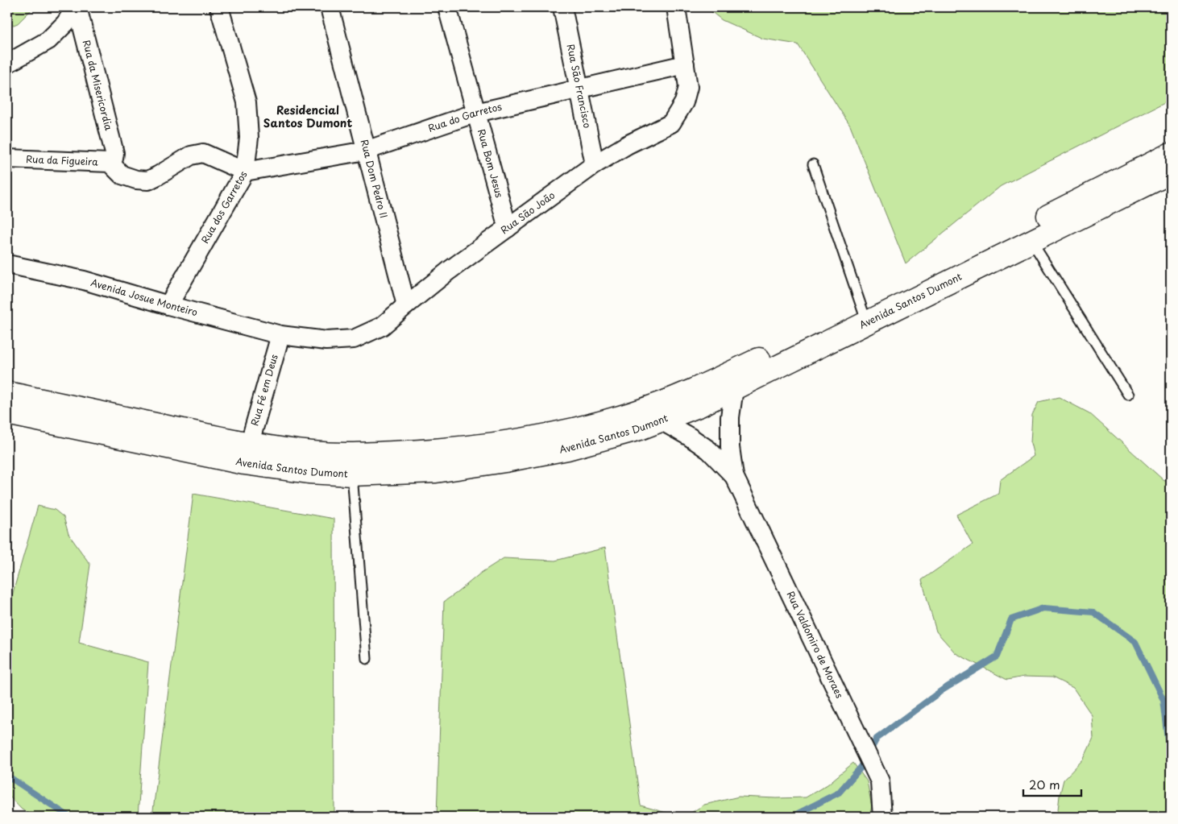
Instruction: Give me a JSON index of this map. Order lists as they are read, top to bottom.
{
  "streets": {
    "main road": ["Avenida Santos Dumont"],
    "street": [
      "Rua da Misericordia",
      "Rua São Francisco",
      "Rua do Garretos",
      "Rua da Figueira",
      "Rua Bom Jesus",
      "Rua Dom Pedro II",
      "Rua dos Garretos",
      "Rua São João",
      "Avenida Josue Monteiro",
      "Rua Fé em Deus",
      "Rua Valdomiro de Moraes"
    ]
  },
  "crossings": [
    ["Rua da Misericordia", "Rua da Figueira"],
    ["Rua São Francisco", "Rua do Garretos"],
    ["Rua São Francisco", "Rua São João"],
    ["Rua do Garretos", "Rua da Figueira"],
    ["Rua do Garretos", "Rua Bom Jesus"],
    ["Rua do Garretos", "Rua Dom Pedro II"],
    ["Rua do Garretos", "Rua dos Garretos"],
    ["Rua do Garretos", "Rua São João"],
    ["Rua da Figueira", "Rua dos Garretos"],
    ["Rua Bom Jesus", "Rua São João"],
    ["Rua Dom Pedro II", "Rua São João"],
    ["Rua dos Garretos", "Avenida Josue Monteiro"],
    ["Rua São João", "Avenida Josue Monteiro"],
    ["Rua São João", "Rua Fé em Deus"],
    ["Avenida Josue Monteiro", "Rua Fé em Deus"],
    ["Avenida Santos Dumont", "Rua Fé em Deus"],
    ["Avenida Santos Dumont", "Rua Valdomiro de Moraes"]
  ],
  "districts": ["Residencial Santos Dumont"],
  "scale_bar": "20 m"
}
